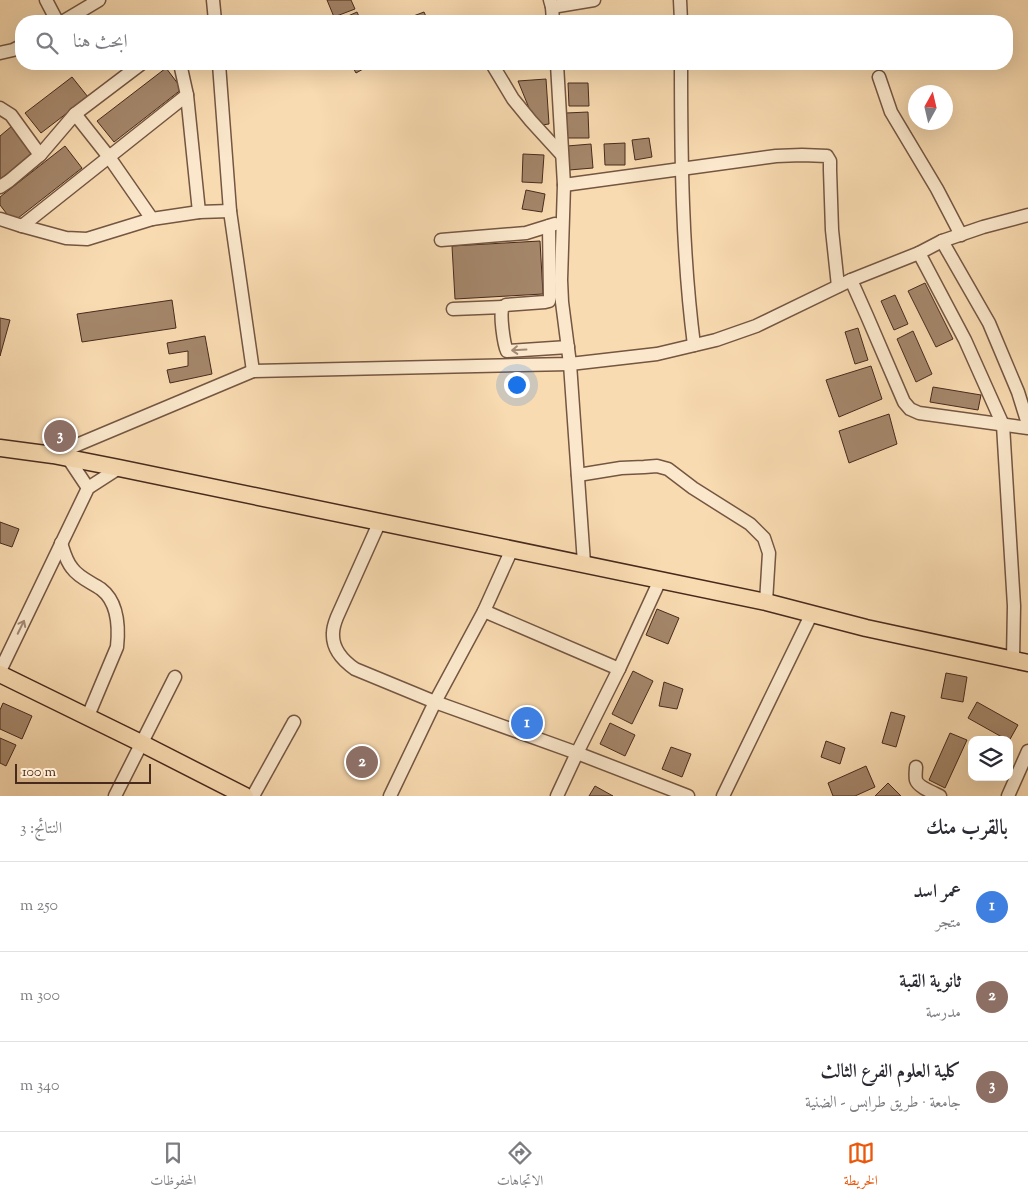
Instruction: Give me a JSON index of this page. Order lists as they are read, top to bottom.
{
  "scale_bar": "100 m",
  "north": "top",
  "page": {
    "search": "ابحث هنا",
    "pins": ["3", "1", "2"],
    "scale": "100 m",
    "heading": ["بالقرب منك", "النتائج: 3"],
    "list": [
      {
        "mark": "1",
        "name": "عمر اسد",
        "note": "متجر",
        "value": "250 m"
      },
      {
        "mark": "2",
        "name": "ثانوية القبة",
        "note": "مدرسة",
        "value": "300 m"
      },
      {
        "mark": "3",
        "name": "كلية العلوم الفرع الثالث",
        "note": "جامعة · طريق طرابس - الضنية",
        "value": "340 m"
      }
    ],
    "nav": ["الخريطة", "الاتجاهات", "المحفوظات"]
  }
}
